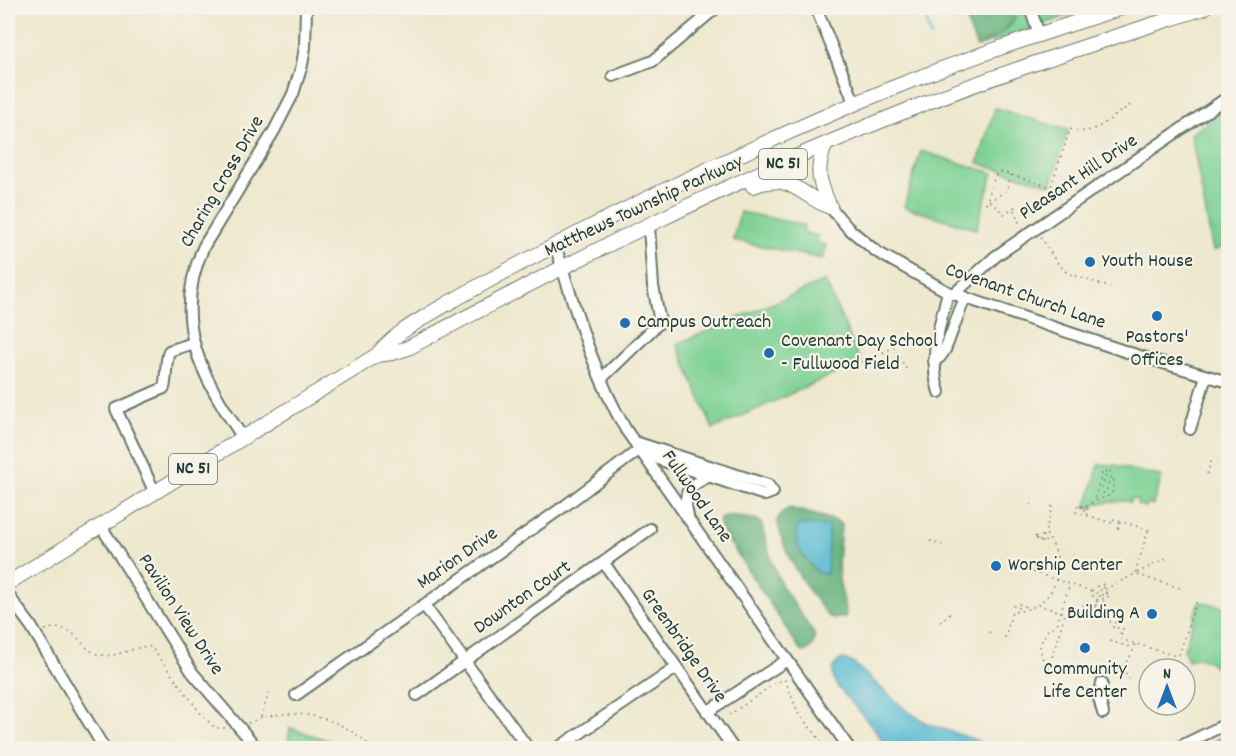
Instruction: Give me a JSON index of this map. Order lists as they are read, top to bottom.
{
  "streets": {
    "main road": ["NC 51", "Matthews Township Parkway"],
    "street": [
      "Pleasant Hill Drive",
      "Charing Cross Drive",
      "Covenant Church Lane",
      "Fullwood Lane",
      "Marion Drive",
      "Downton Court",
      "Pavilion View Drive",
      "Greenbridge Drive"
    ]
  },
  "crossings": [
    ["Pleasant Hill Drive", "Covenant Church Lane"],
    ["Charing Cross Drive", "Matthews Township Parkway"],
    ["Matthews Township Parkway", "Fullwood Lane"],
    ["Matthews Township Parkway", "Pavilion View Drive"],
    ["Fullwood Lane", "Marion Drive"],
    ["Downton Court", "Greenbridge Drive"]
  ],
  "places": [
    "Youth House",
    "Pastors' Offices",
    "Campus Outreach",
    "Covenant Day School - Fullwood Field",
    "Worship Center",
    "Building A",
    "Community Life Center"
  ],
  "north": "top"
}
